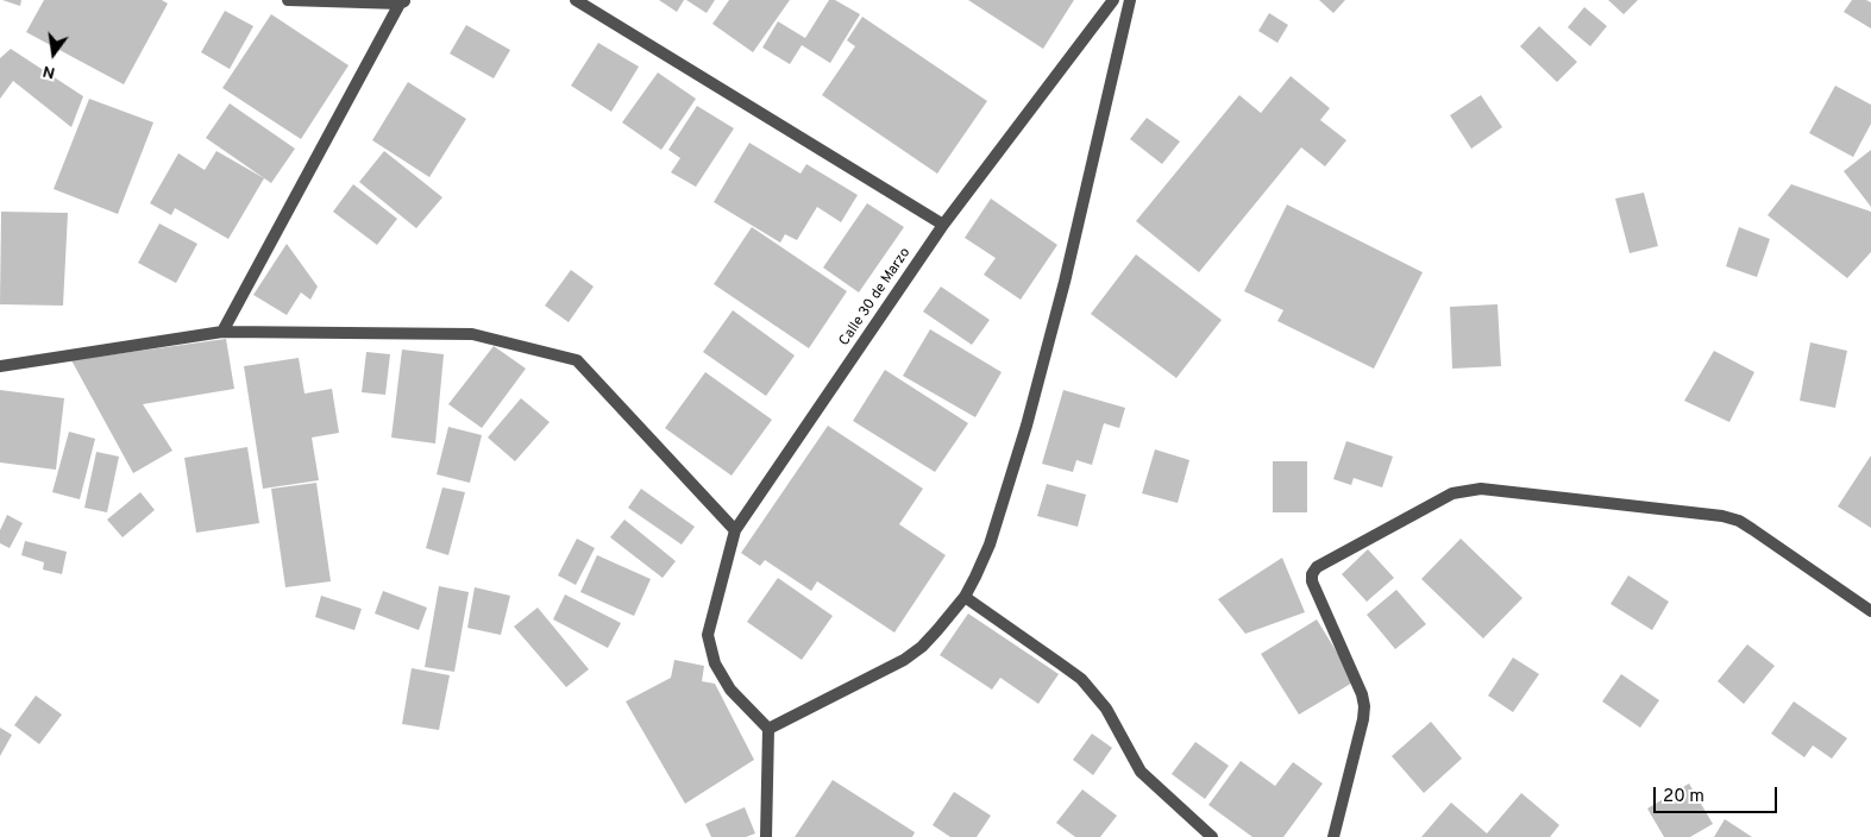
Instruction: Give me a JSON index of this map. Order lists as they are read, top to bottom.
{
  "streets": {
    "street": ["Calle 30 de Marzo"]
  },
  "scale_bar": "20 m",
  "north": "bottom"
}
